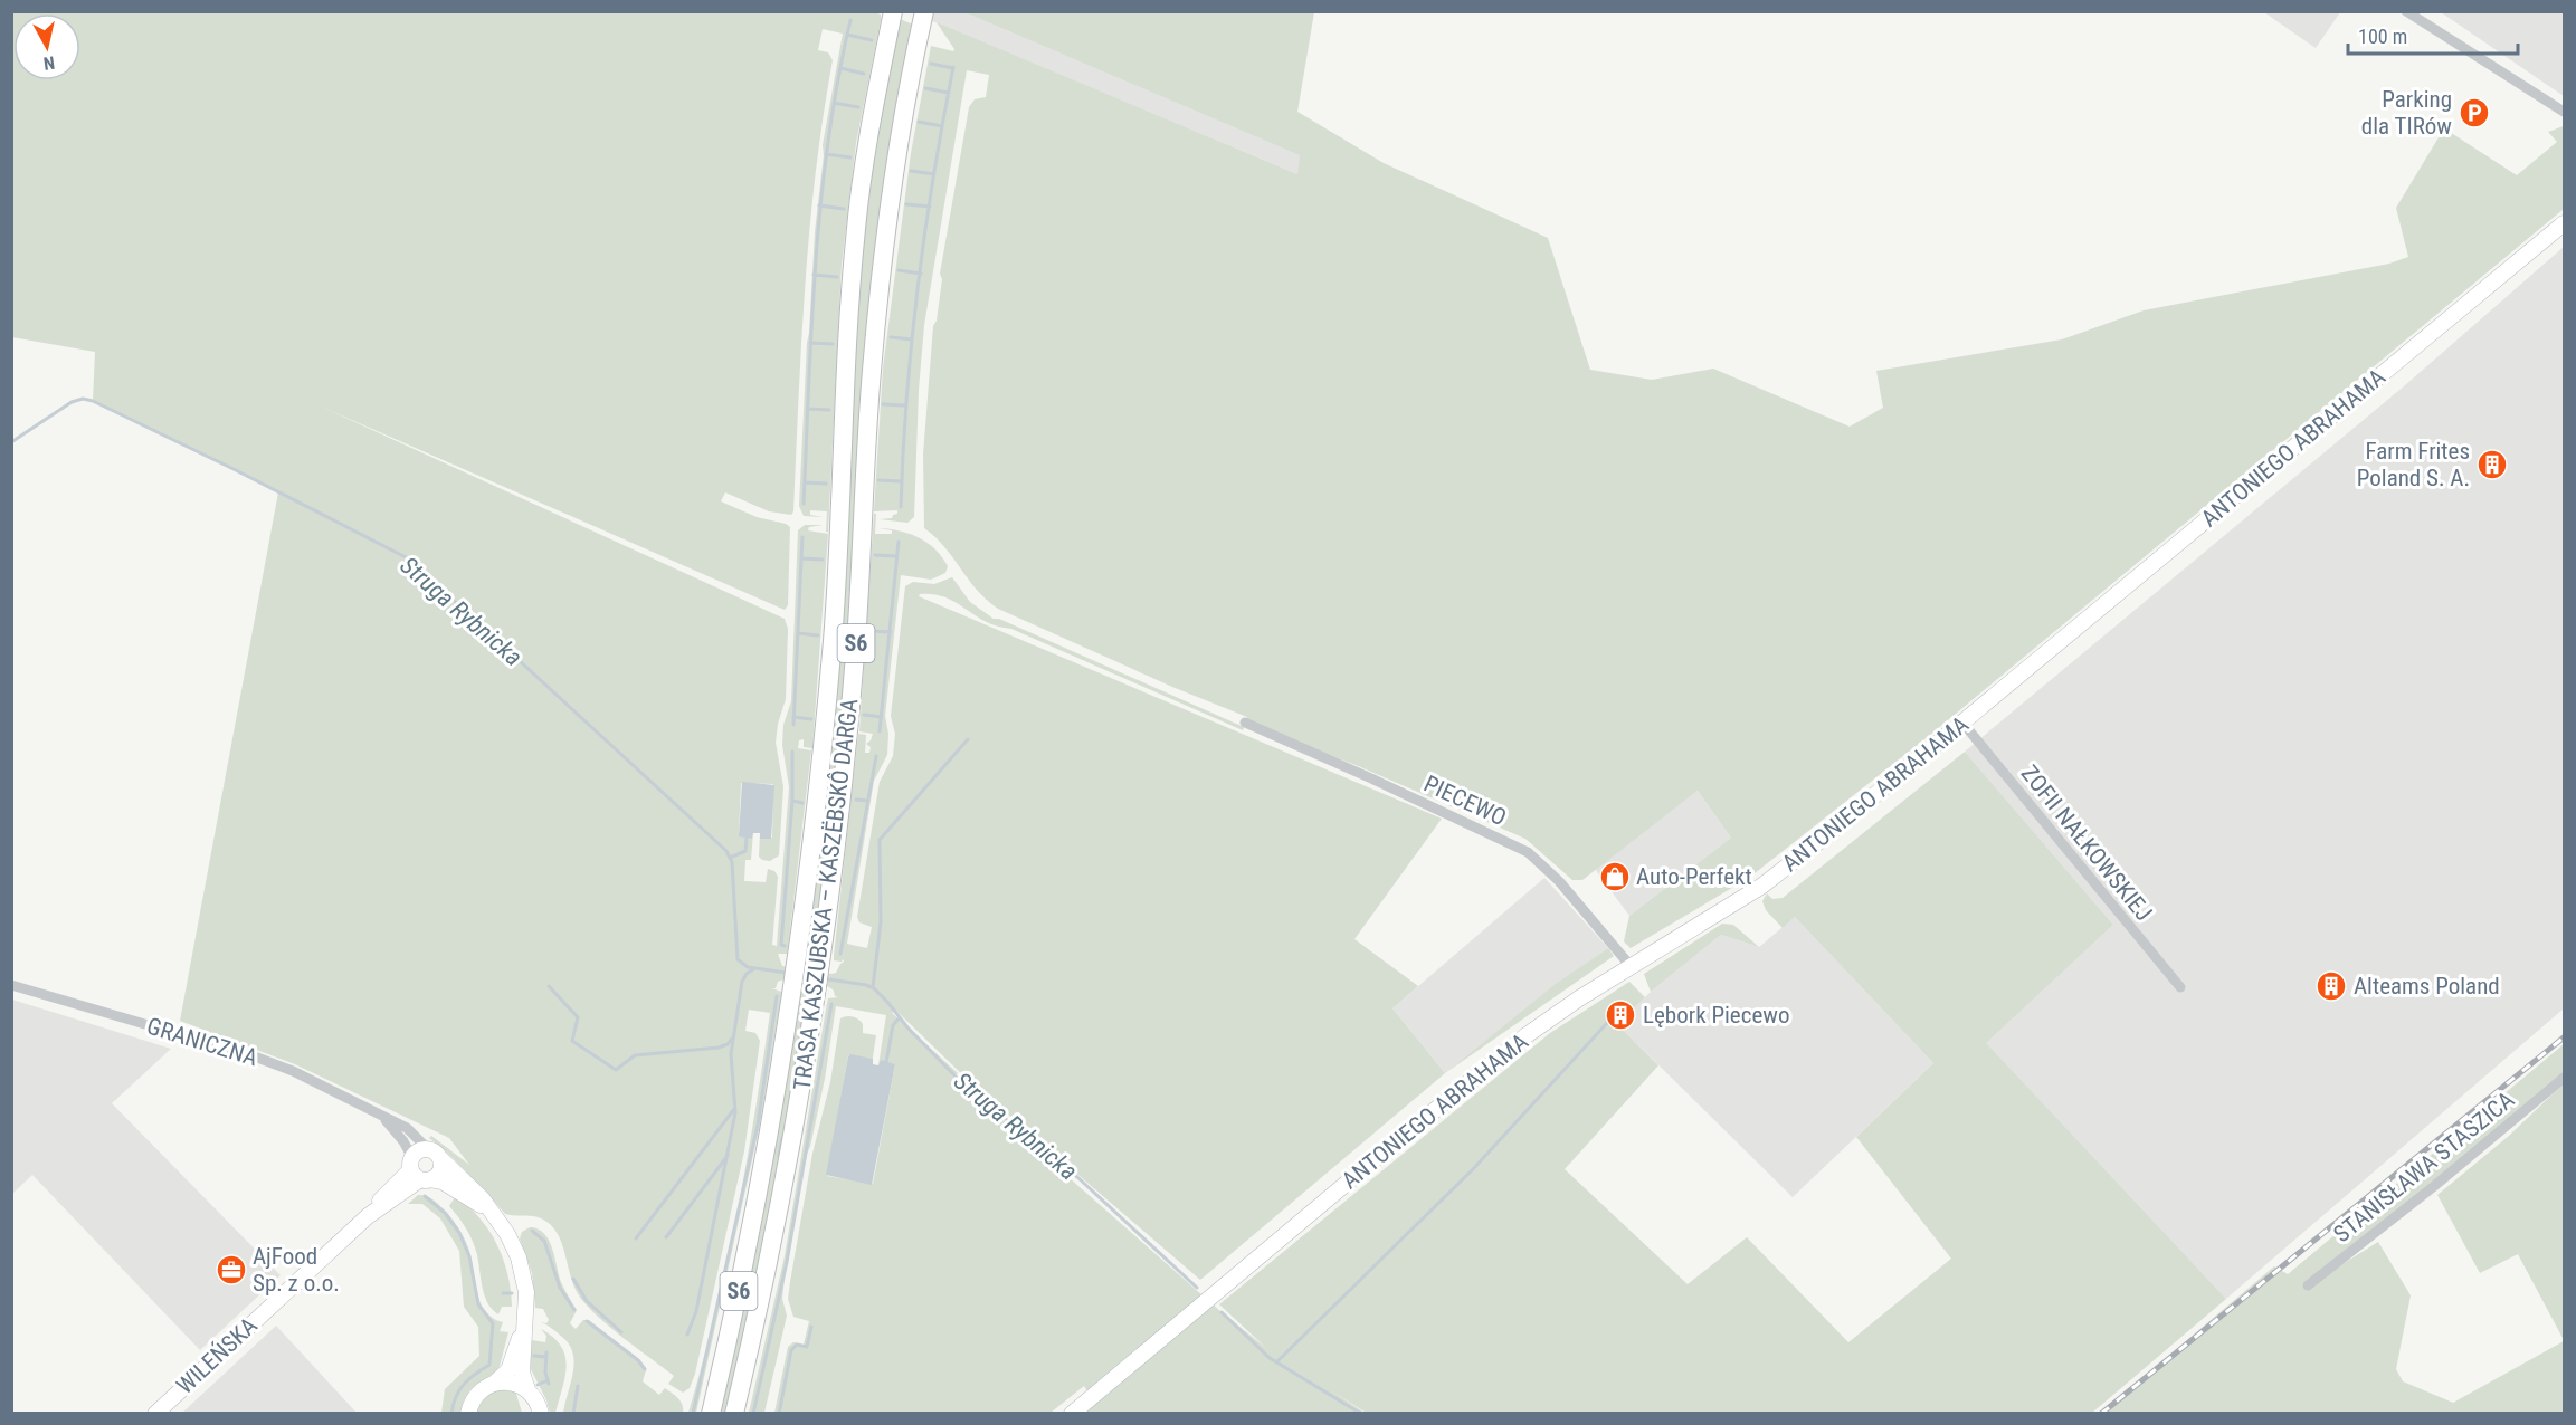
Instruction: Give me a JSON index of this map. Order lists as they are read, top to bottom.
{
  "streets": {
    "highway": ["S6", "TRASA KASZUBSKA – KASZËBSKÔ DARGA"],
    "main road": ["ANTONIEGO ABRAHAMA", "GRANICZNA", "WILEŃSKA"],
    "street": ["PIECEWO", "ZOFII NAŁKOWSKIEJ", "STANISŁAWA STASZICA"]
  },
  "crossings": [
    ["ANTONIEGO ABRAHAMA", "PIECEWO"],
    ["ANTONIEGO ABRAHAMA", "ZOFII NAŁKOWSKIEJ"],
    ["GRANICZNA", "WILEŃSKA"]
  ],
  "water": ["Struga Rybnicka"],
  "places": {
    "parking": ["Parking dla TIRów"],
    "building": ["Farm Frites Poland S. A.", "Alteams Poland", "Lębork Piecewo"],
    "shop": ["Auto-Perfekt"],
    "office": ["AjFood Sp. z o.o."]
  },
  "scale_bar": "100 m",
  "north": "bottom"
}
